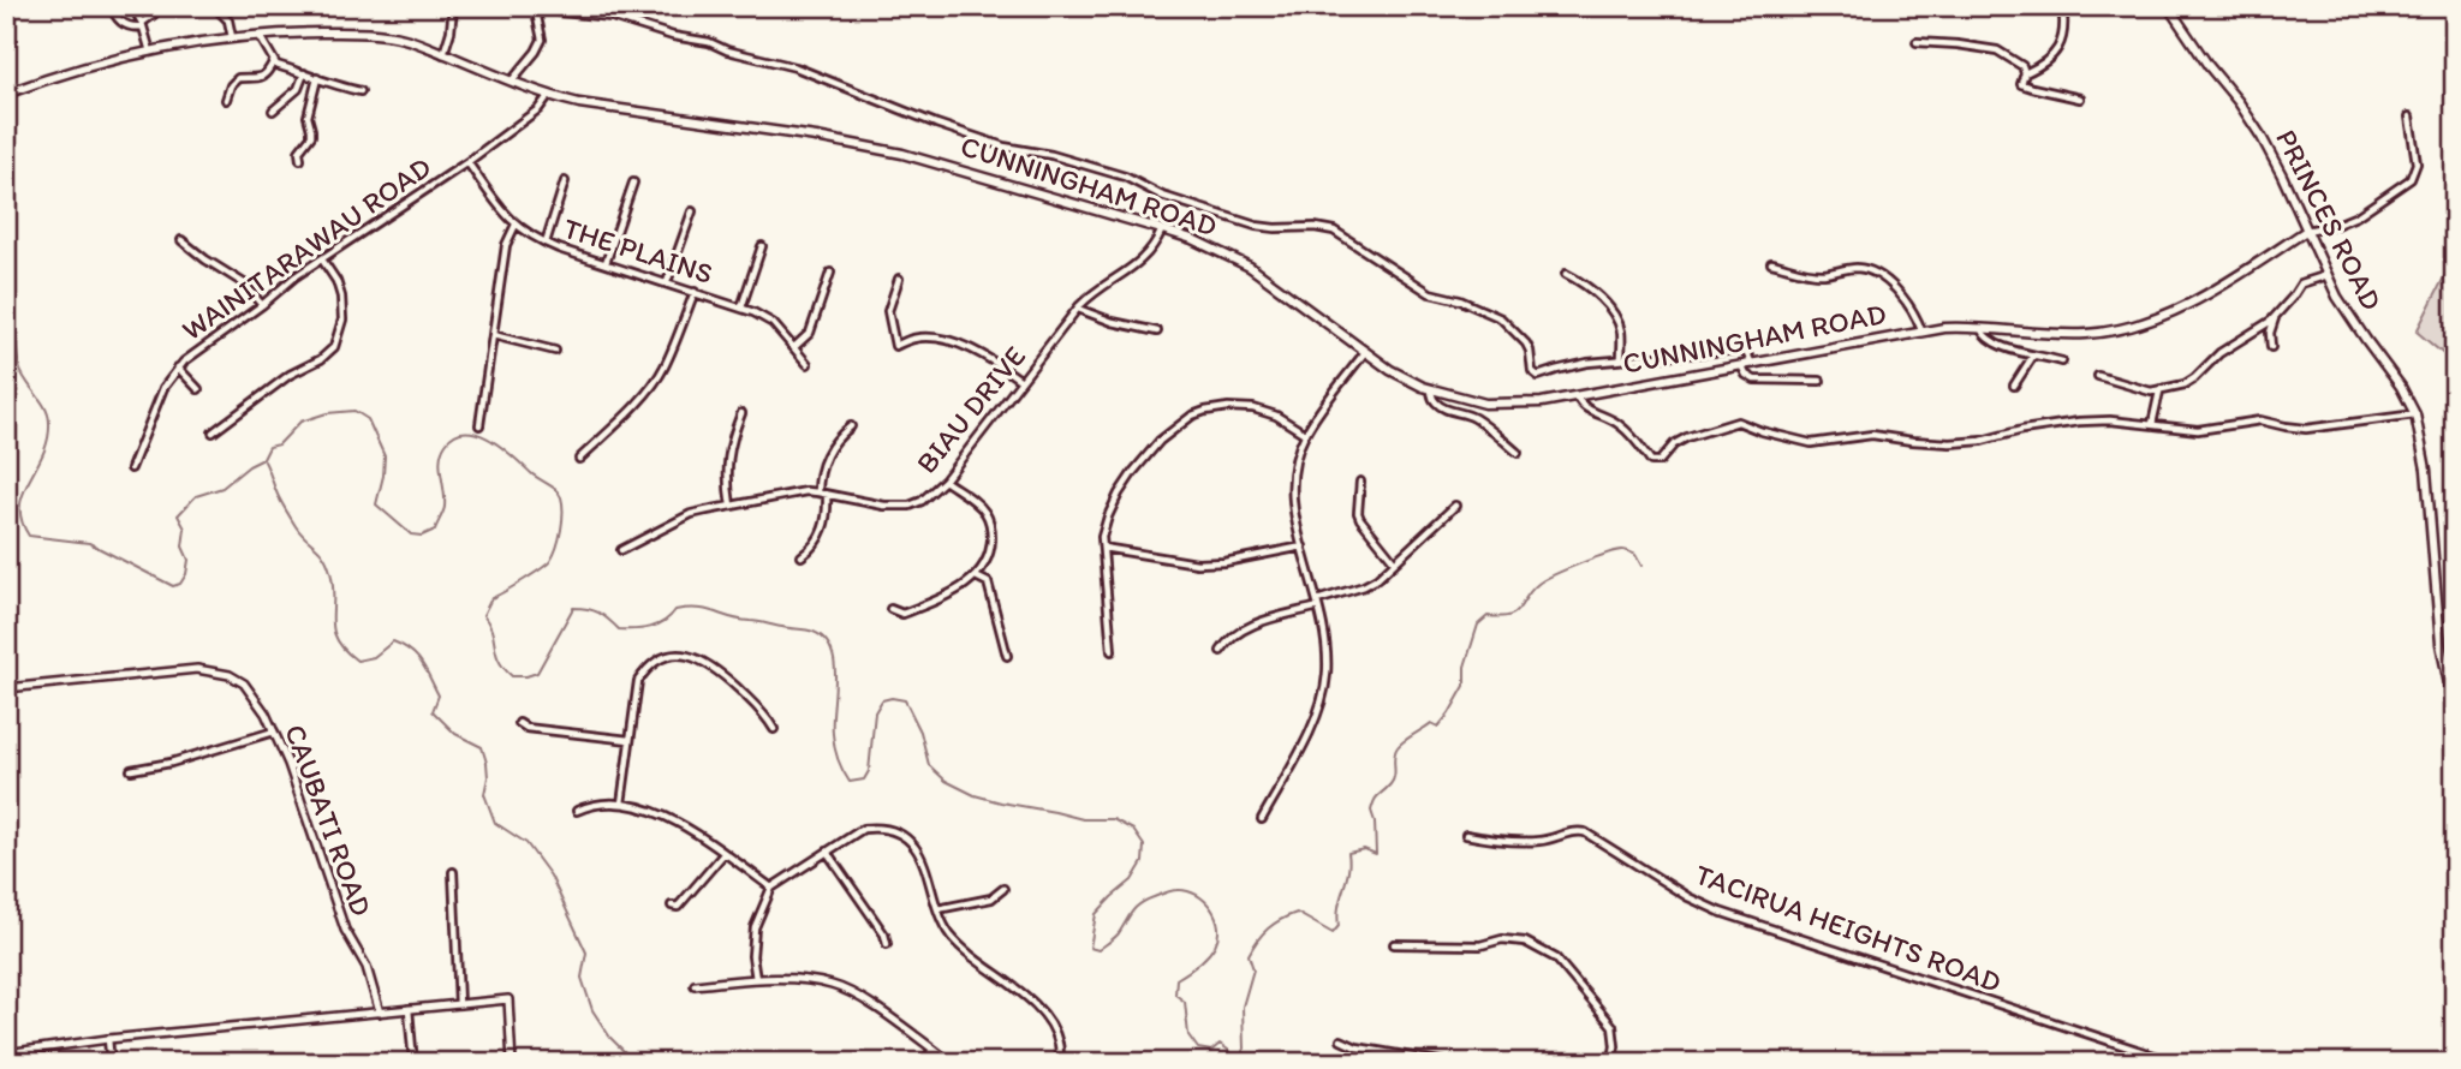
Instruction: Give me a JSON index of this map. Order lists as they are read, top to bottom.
{
  "streets": {
    "main road": ["CUNNINGHAM ROAD", "PRINCES ROAD"],
    "street": [
      "WAINITARAWAU ROAD",
      "THE PLAINS",
      "BIAU DRIVE",
      "CAUBATI ROAD",
      "TACIRUA HEIGHTS ROAD"
    ]
  },
  "crossings": [
    ["CUNNINGHAM ROAD", "PRINCES ROAD"],
    ["CUNNINGHAM ROAD", "WAINITARAWAU ROAD"],
    ["CUNNINGHAM ROAD", "BIAU DRIVE"],
    ["WAINITARAWAU ROAD", "THE PLAINS"]
  ]
}
